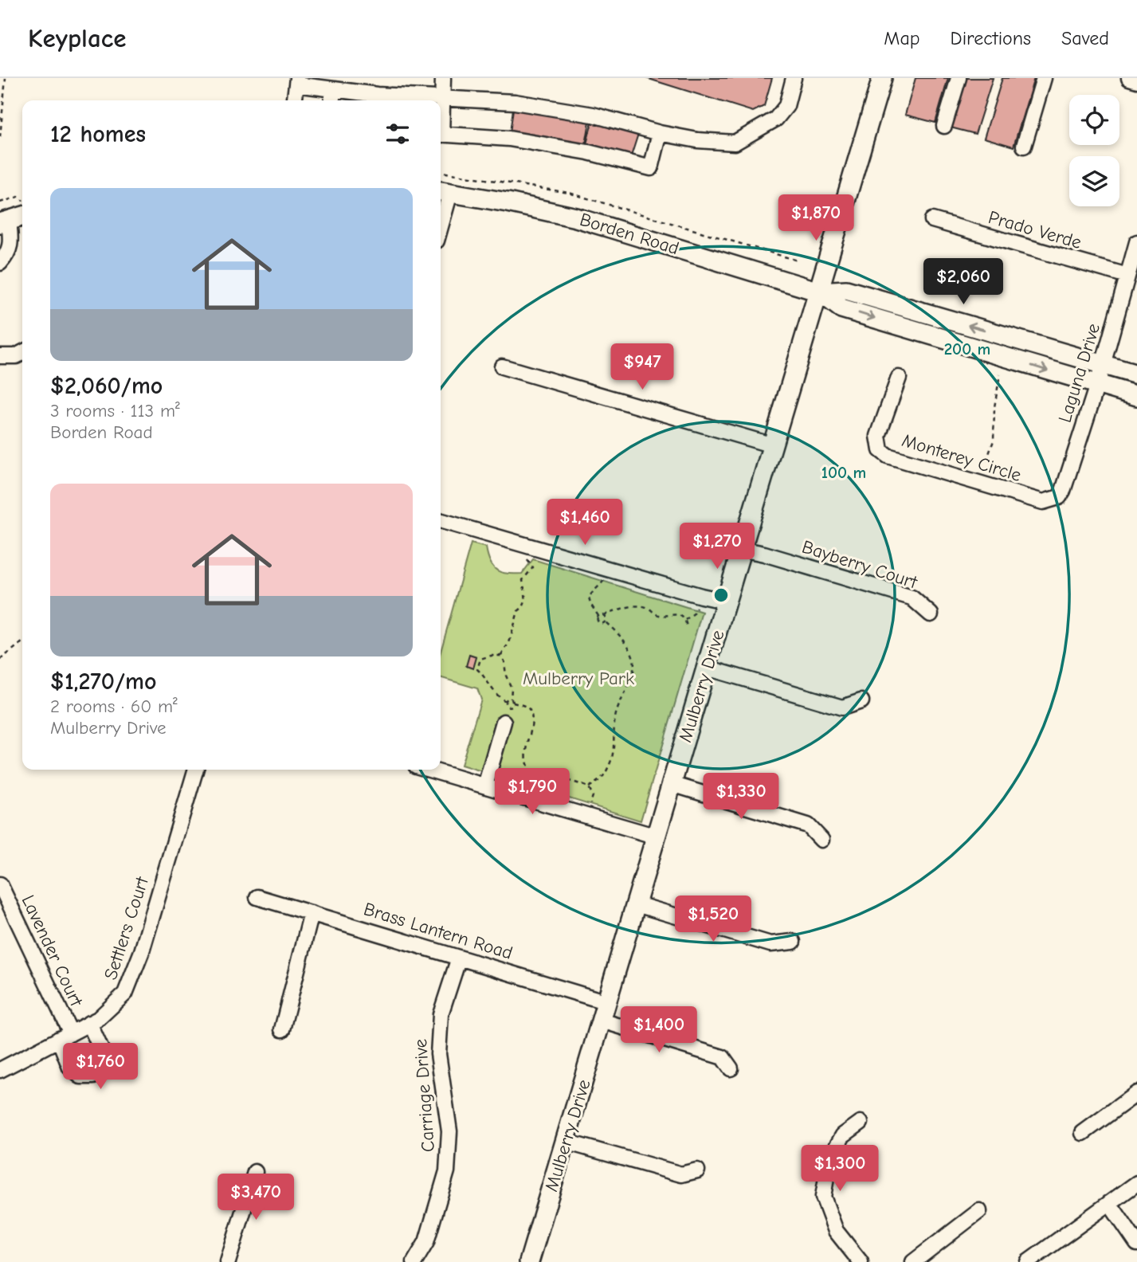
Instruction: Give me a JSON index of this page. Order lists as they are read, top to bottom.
{
  "streets": {
    "main road": ["Borden Road", "Mulberry Drive"],
    "street": [
      "Prado Verde",
      "Laguna Drive",
      "Monterey Circle",
      "Bayberry Court",
      "Settlers Court",
      "Brass Lantern Road",
      "Lavender Court",
      "Carriage Drive"
    ]
  },
  "crossings": [
    ["Prado Verde", "Laguna Drive"],
    ["Borden Road", "Laguna Drive"],
    ["Borden Road", "Mulberry Drive"],
    ["Laguna Drive", "Monterey Circle"],
    ["Bayberry Court", "Mulberry Drive"],
    ["Mulberry Drive", "Brass Lantern Road"],
    ["Settlers Court", "Lavender Court"],
    ["Brass Lantern Road", "Carriage Drive"]
  ],
  "parks": ["Mulberry Park"],
  "page": {
    "header": "Keyplace",
    "nav": ["Map", "Directions", "Saved"],
    "heading": "12 homes",
    "list": [
      {
        "name": "$2,060/mo",
        "note": "3 rooms · 113 m² · Borden Road"
      },
      {
        "name": "$1,270/mo",
        "note": "2 rooms · 60 m² · Mulberry Drive"
      }
    ],
    "price": [
      "$1,870",
      "$2,060",
      "$947",
      "$1,460",
      "$1,270",
      "$1,790",
      "$1,330",
      "$1,520",
      "$1,400",
      "$1,760",
      "$1,300",
      "$3,470"
    ]
  },
  "rings": ["200 m", "100 m"]
}
